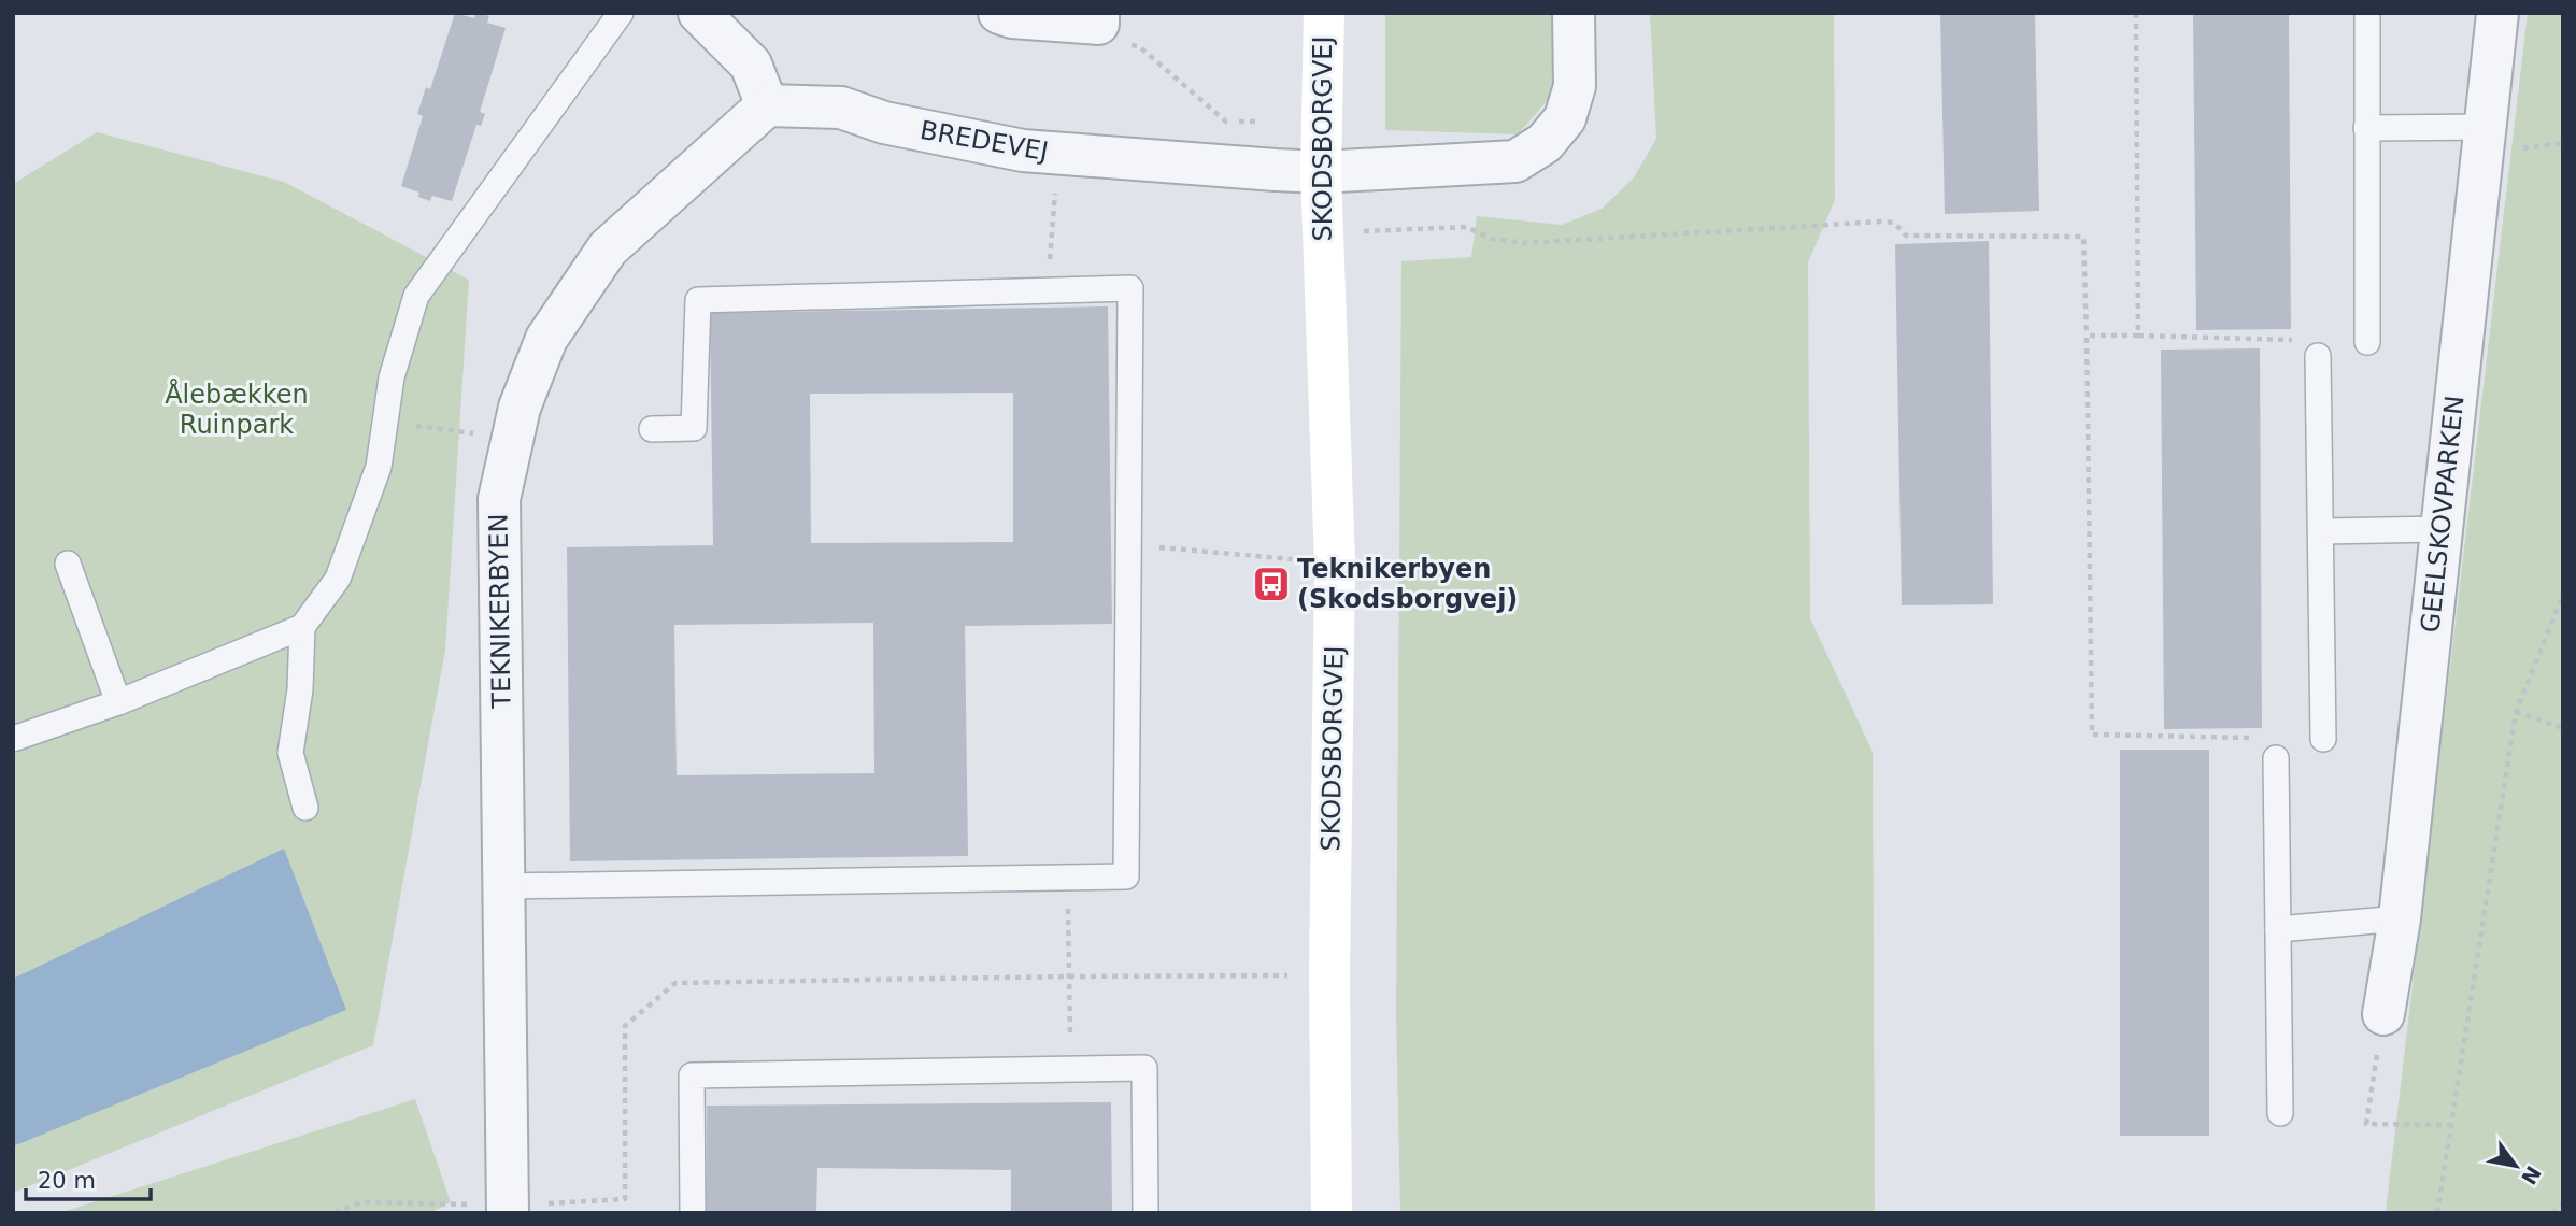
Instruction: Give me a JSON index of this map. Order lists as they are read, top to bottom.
{
  "streets": {
    "street": [
      "SKODSBORGVEJ",
      "BREDEVEJ",
      "GEELSKOVPARKEN",
      "TEKNIKERBYEN"
    ]
  },
  "crossings": [
    ["SKODSBORGVEJ", "BREDEVEJ"],
    ["BREDEVEJ", "TEKNIKERBYEN"]
  ],
  "parks": ["Ålebækken Ruinpark"],
  "places": {
    "bus stop": ["Teknikerbyen (Skodsborgvej)"]
  },
  "scale_bar": "20 m",
  "north": "bottom right"
}
